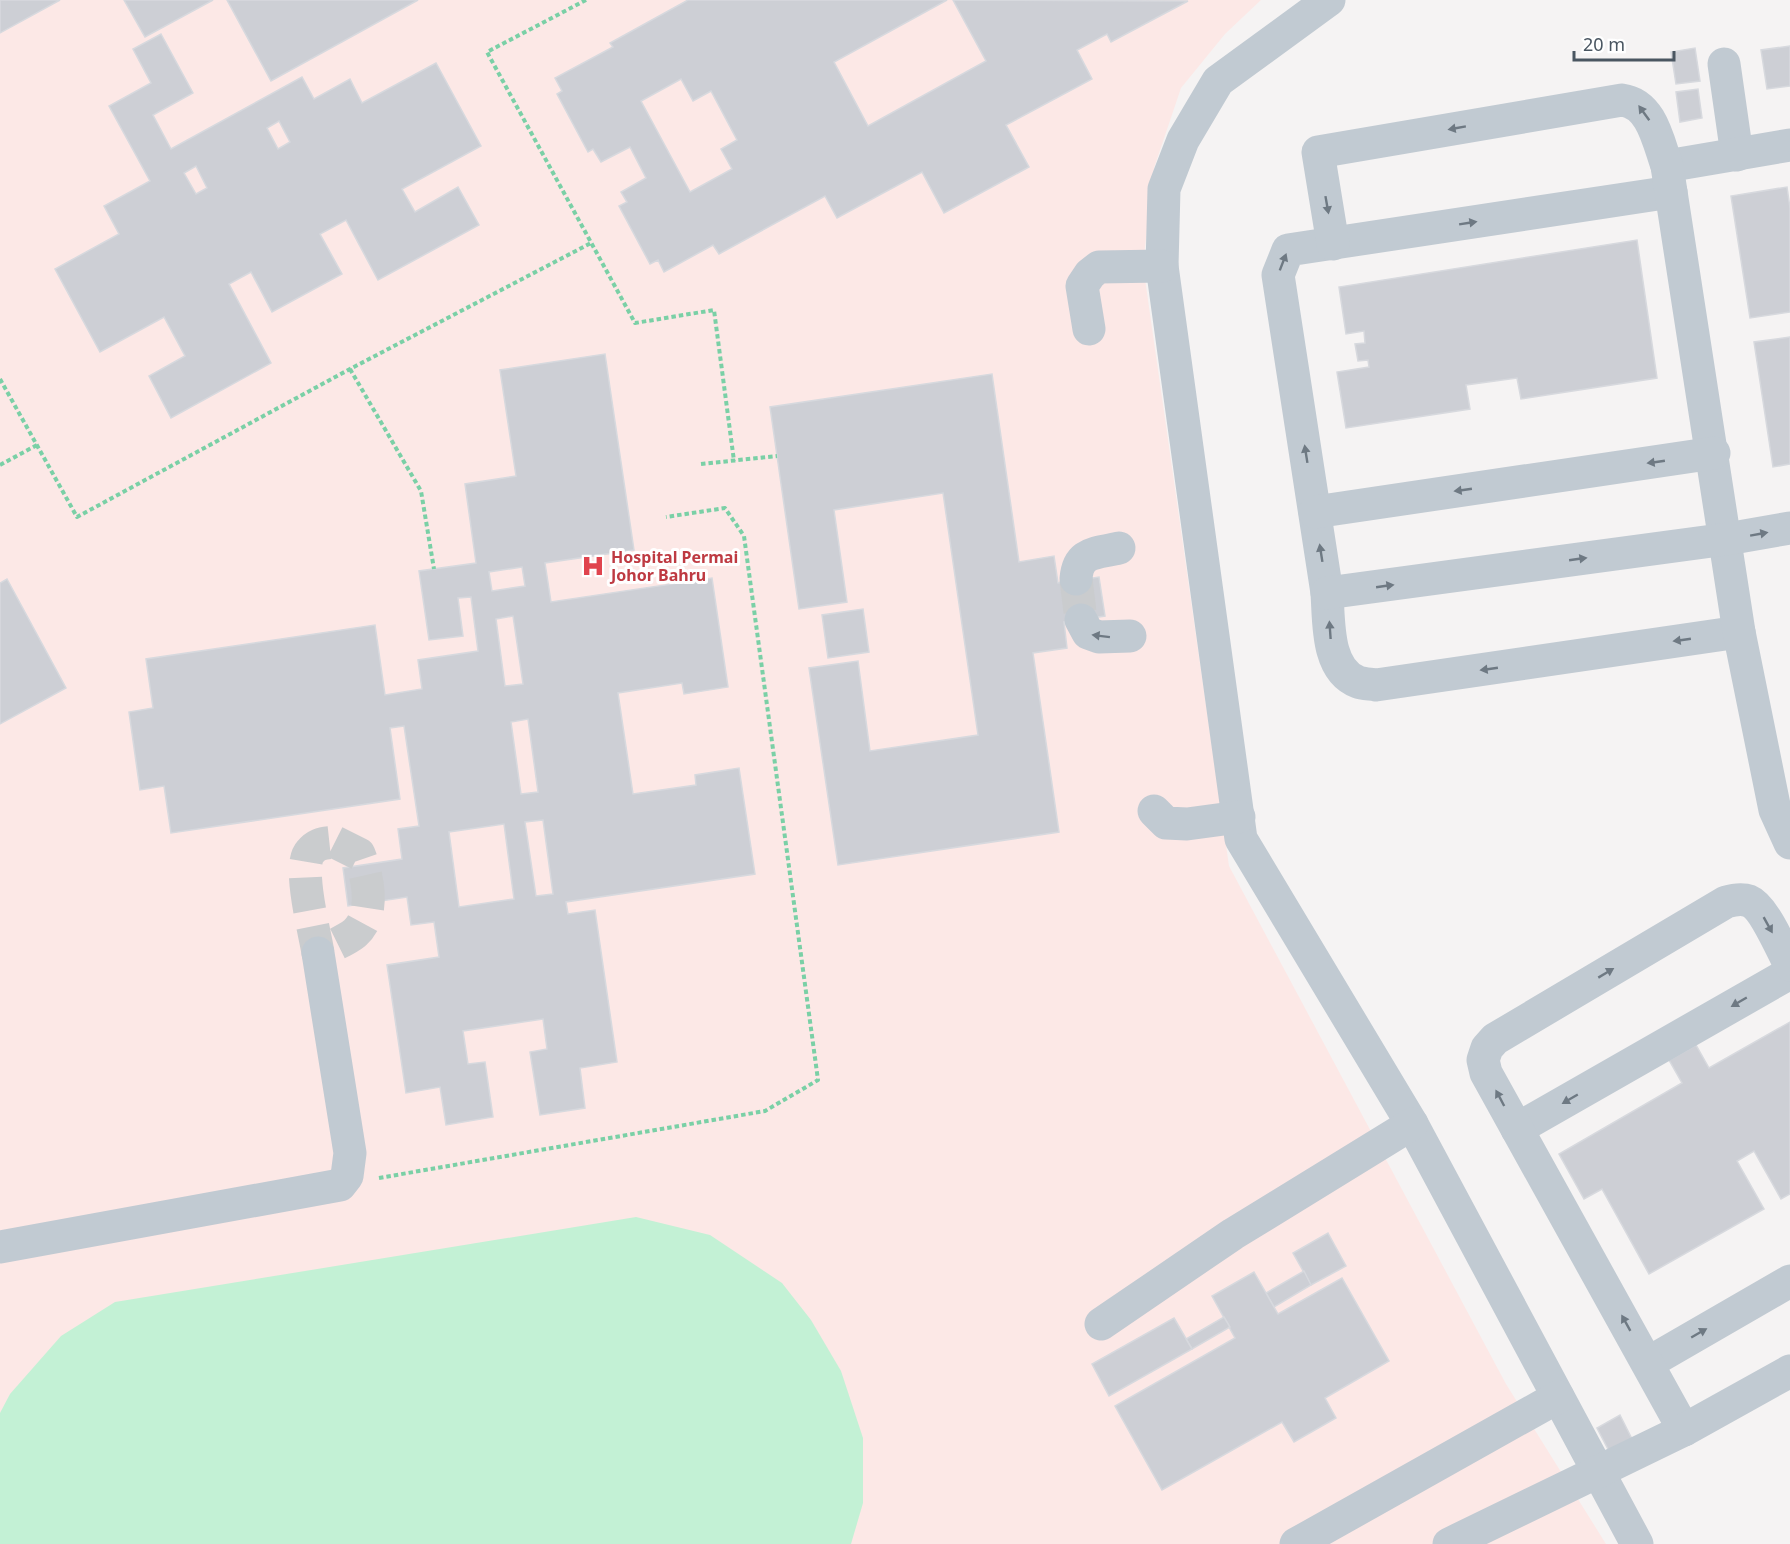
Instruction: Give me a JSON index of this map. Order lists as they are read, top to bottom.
{
  "places": {
    "hospital": ["Hospital Permai Johor Bahru"]
  },
  "scale_bar": "20 m"
}
